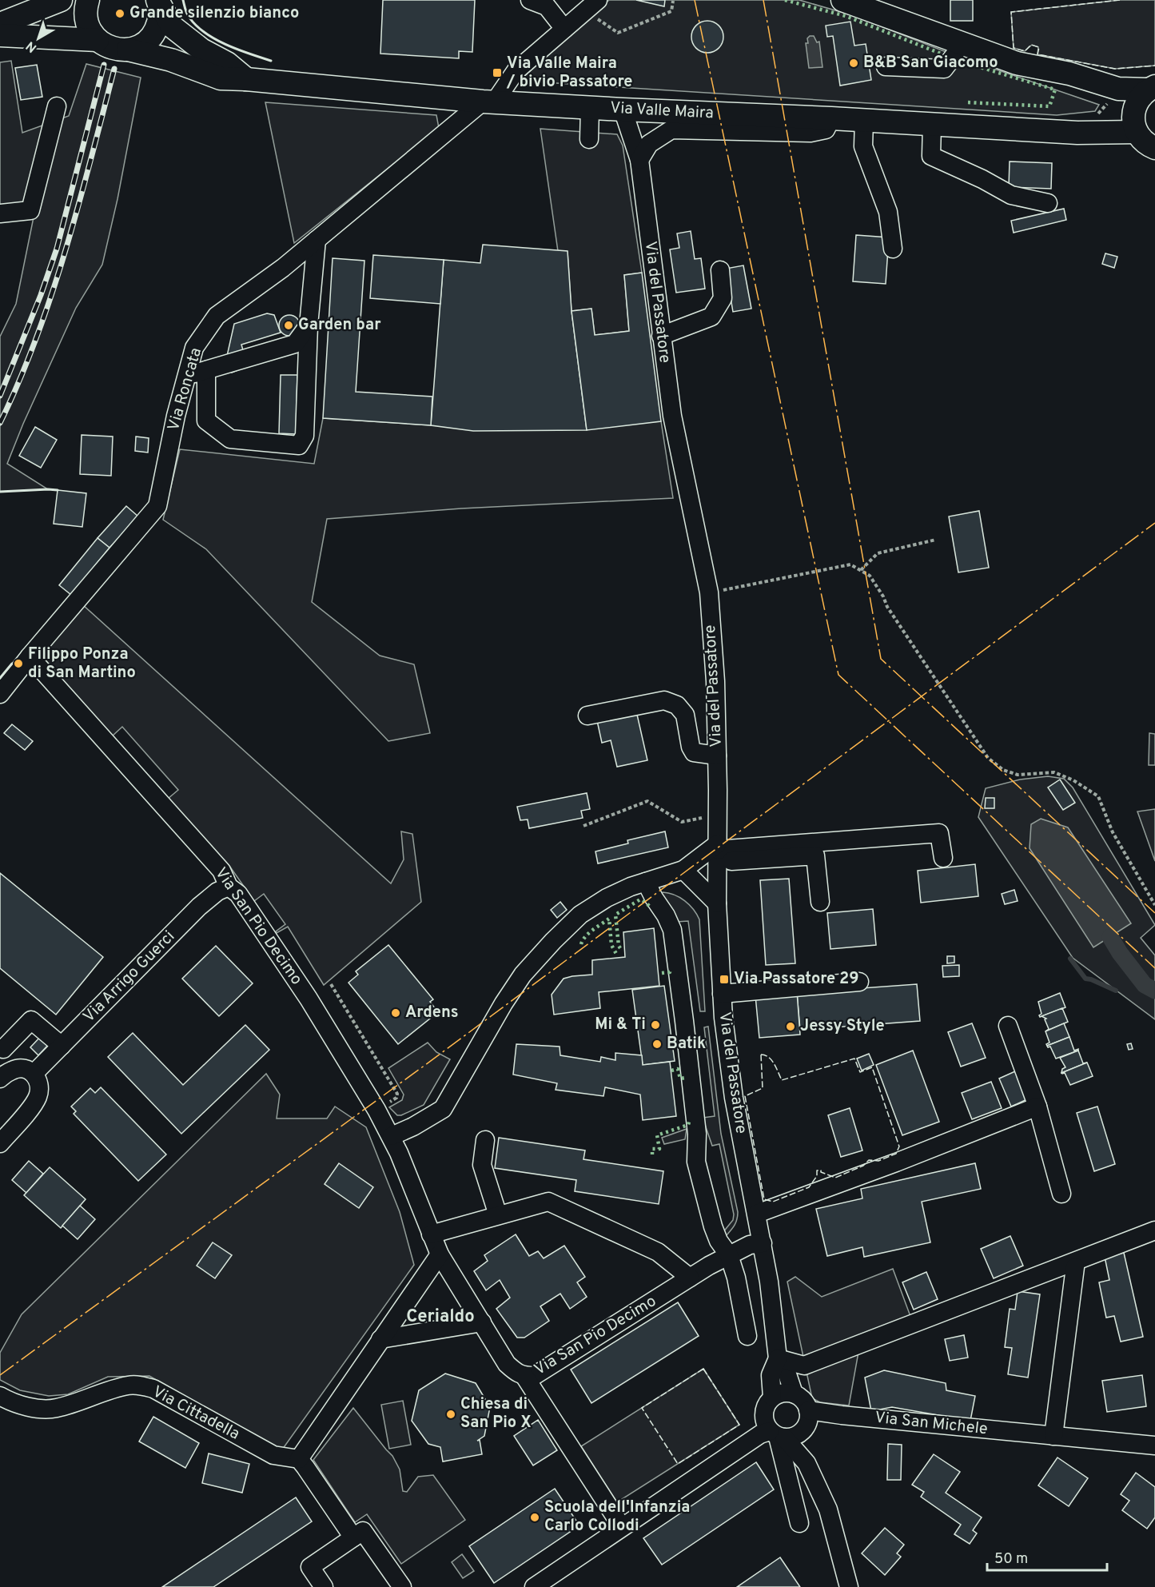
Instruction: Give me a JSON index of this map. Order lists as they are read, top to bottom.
{
  "streets": {
    "main road": ["Via Valle Maira"],
    "street": [
      "Via del Passatore",
      "Via Roncata",
      "Via San Pio Decimo",
      "Via Arrigo Guerci",
      "Via Cittadella",
      "Via San Michele"
    ]
  },
  "crossings": [
    ["Via Valle Maira", "Via del Passatore"],
    ["Via Valle Maira", "Via Roncata"],
    ["Via del Passatore", "Via San Pio Decimo"],
    ["Via del Passatore", "Via San Michele"],
    ["Via Roncata", "Via San Pio Decimo"],
    ["Via San Pio Decimo", "Via Arrigo Guerci"]
  ],
  "districts": ["Cerialdo"],
  "places": {
    "other": [
      "Grande silenzio bianco",
      "B&B San Giacomo",
      "Garden bar",
      "Filippo Ponza di San Martino",
      "Ardens",
      "Mi & Ti",
      "Jessy Style",
      "Batik",
      "Chiesa di San Pio X",
      "Scuola dell'Infanzia Carlo Collodi"
    ],
    "transit": ["Via Valle Maira / bivio Passatore", "Via Passatore 29"]
  },
  "scale_bar": "50 m",
  "north": "bottom left"
}
